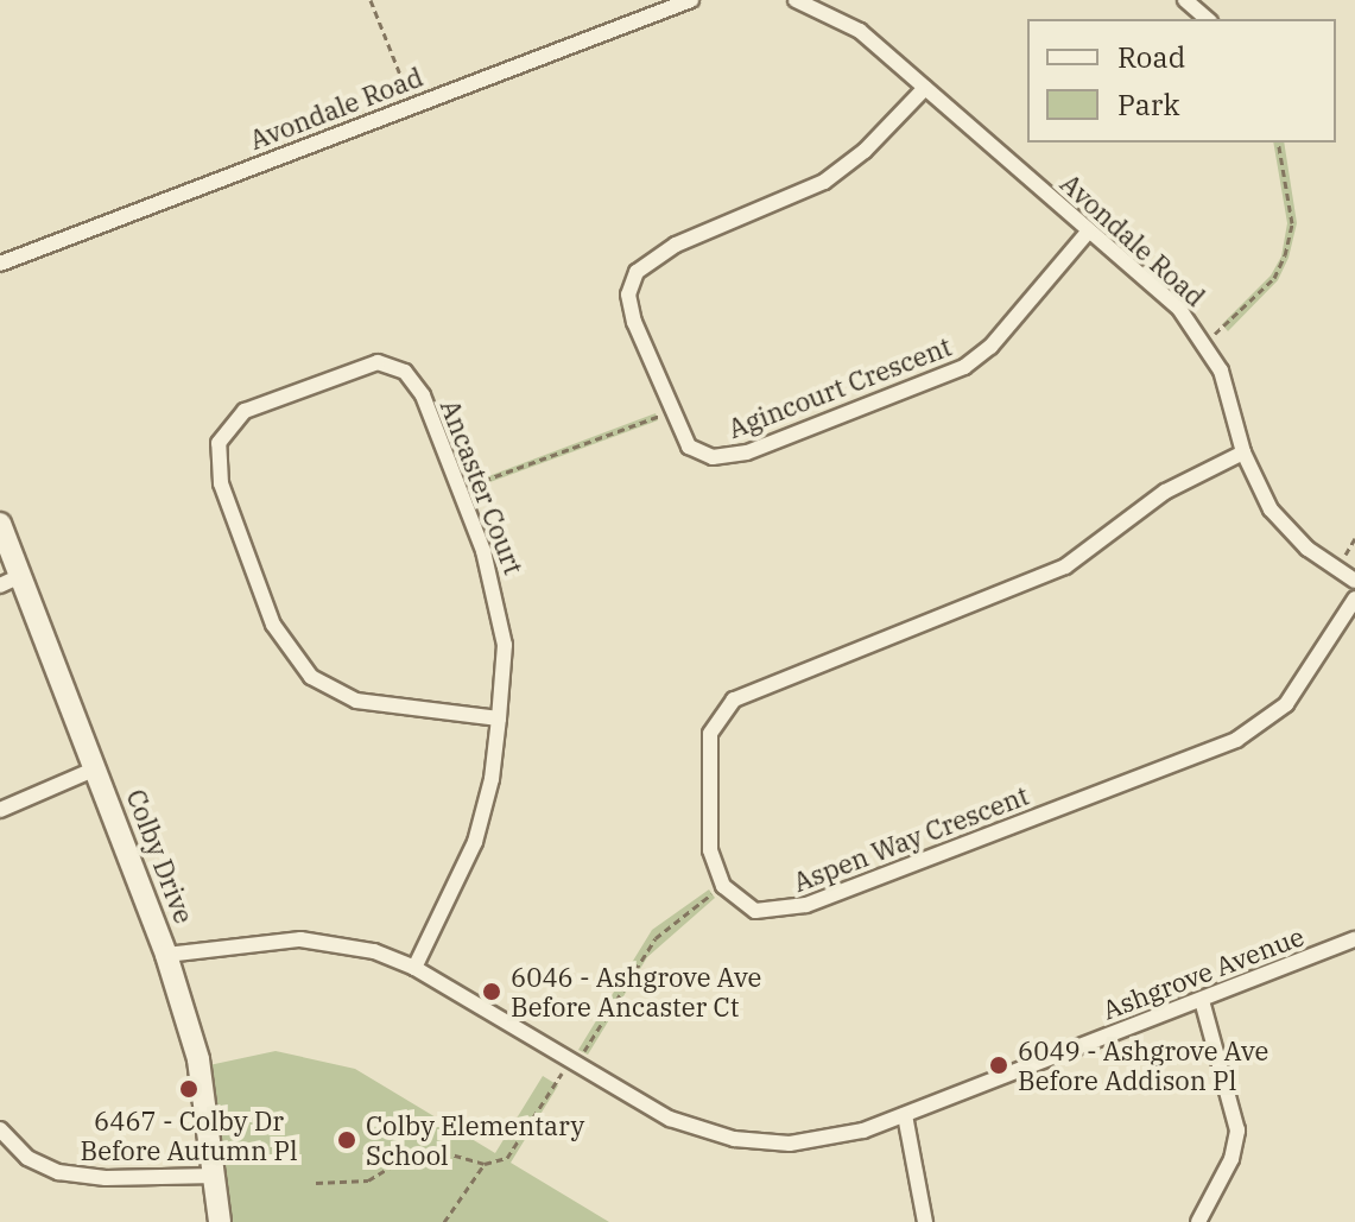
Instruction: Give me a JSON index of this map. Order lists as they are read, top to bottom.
{
  "streets": {
    "street": [
      "Avondale Road",
      "Agincourt Crescent",
      "Ancaster Court",
      "Aspen Way Crescent",
      "Colby Drive",
      "Ashgrove Avenue"
    ]
  },
  "crossings": [
    ["Avondale Road", "Agincourt Crescent"],
    ["Ancaster Court", "Ashgrove Avenue"],
    ["Colby Drive", "Ashgrove Avenue"]
  ],
  "places": [
    "6046 - Ashgrove Ave Before Ancaster Ct",
    "6049 - Ashgrove Ave Before Addison Pl",
    "6467 - Colby Dr Before Autumn Pl",
    "Colby Elementary School"
  ],
  "legend": ["Road", "Park"]
}
